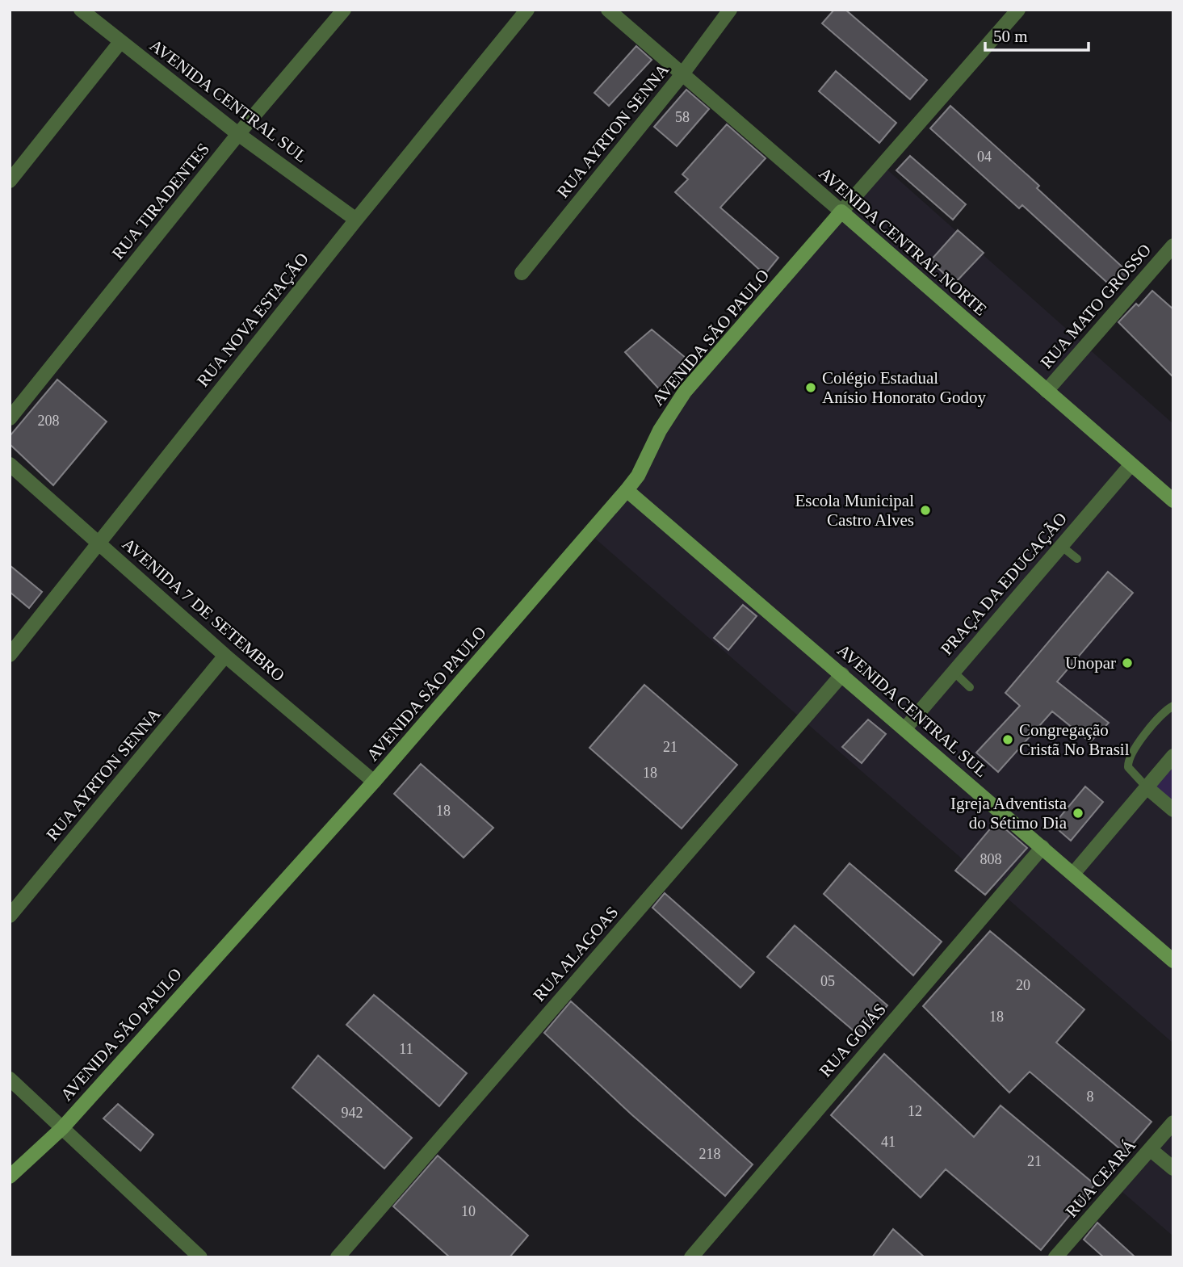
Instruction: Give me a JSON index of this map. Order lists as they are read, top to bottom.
{
  "streets": {
    "main road": ["AVENIDA CENTRAL SUL", "AVENIDA CENTRAL NORTE", "AVENIDA SÃO PAULO"],
    "street": [
      "RUA AYRTON SENNA",
      "RUA TIRADENTES",
      "RUA MATO GROSSO",
      "RUA NOVA ESTAÇÃO",
      "PRAÇA DA EDUCAÇÃO",
      "AVENIDA 7 DE SETEMBRO",
      "RUA ALAGOAS",
      "RUA GOIÁS",
      "RUA CEARÁ"
    ]
  },
  "crossings": [
    ["AVENIDA CENTRAL SUL", "RUA TIRADENTES"],
    ["AVENIDA CENTRAL SUL", "RUA NOVA ESTAÇÃO"],
    ["AVENIDA CENTRAL SUL", "AVENIDA SÃO PAULO"],
    ["AVENIDA CENTRAL SUL", "PRAÇA DA EDUCAÇÃO"],
    ["AVENIDA CENTRAL SUL", "RUA ALAGOAS"],
    ["AVENIDA CENTRAL SUL", "RUA GOIÁS"],
    ["RUA AYRTON SENNA", "AVENIDA CENTRAL NORTE"],
    ["RUA AYRTON SENNA", "AVENIDA 7 DE SETEMBRO"],
    ["AVENIDA CENTRAL NORTE", "RUA MATO GROSSO"],
    ["AVENIDA CENTRAL NORTE", "AVENIDA SÃO PAULO"],
    ["AVENIDA CENTRAL NORTE", "PRAÇA DA EDUCAÇÃO"],
    ["RUA NOVA ESTAÇÃO", "AVENIDA 7 DE SETEMBRO"],
    ["AVENIDA SÃO PAULO", "AVENIDA 7 DE SETEMBRO"]
  ],
  "places": [
    "Colégio Estadual Anísio Honorato Godoy",
    "Escola Municipal Castro Alves",
    "Unopar",
    "Congregação Cristã No Brasil",
    "Igreja Adventista do Sétimo Dia"
  ],
  "house_numbers": [
    "58",
    "04",
    "208",
    "21",
    "18",
    "18",
    "808",
    "05",
    "20",
    "18",
    "11",
    "8",
    "12",
    "942",
    "41",
    "218",
    "21",
    "10"
  ],
  "scale_bar": "50 m"
}
